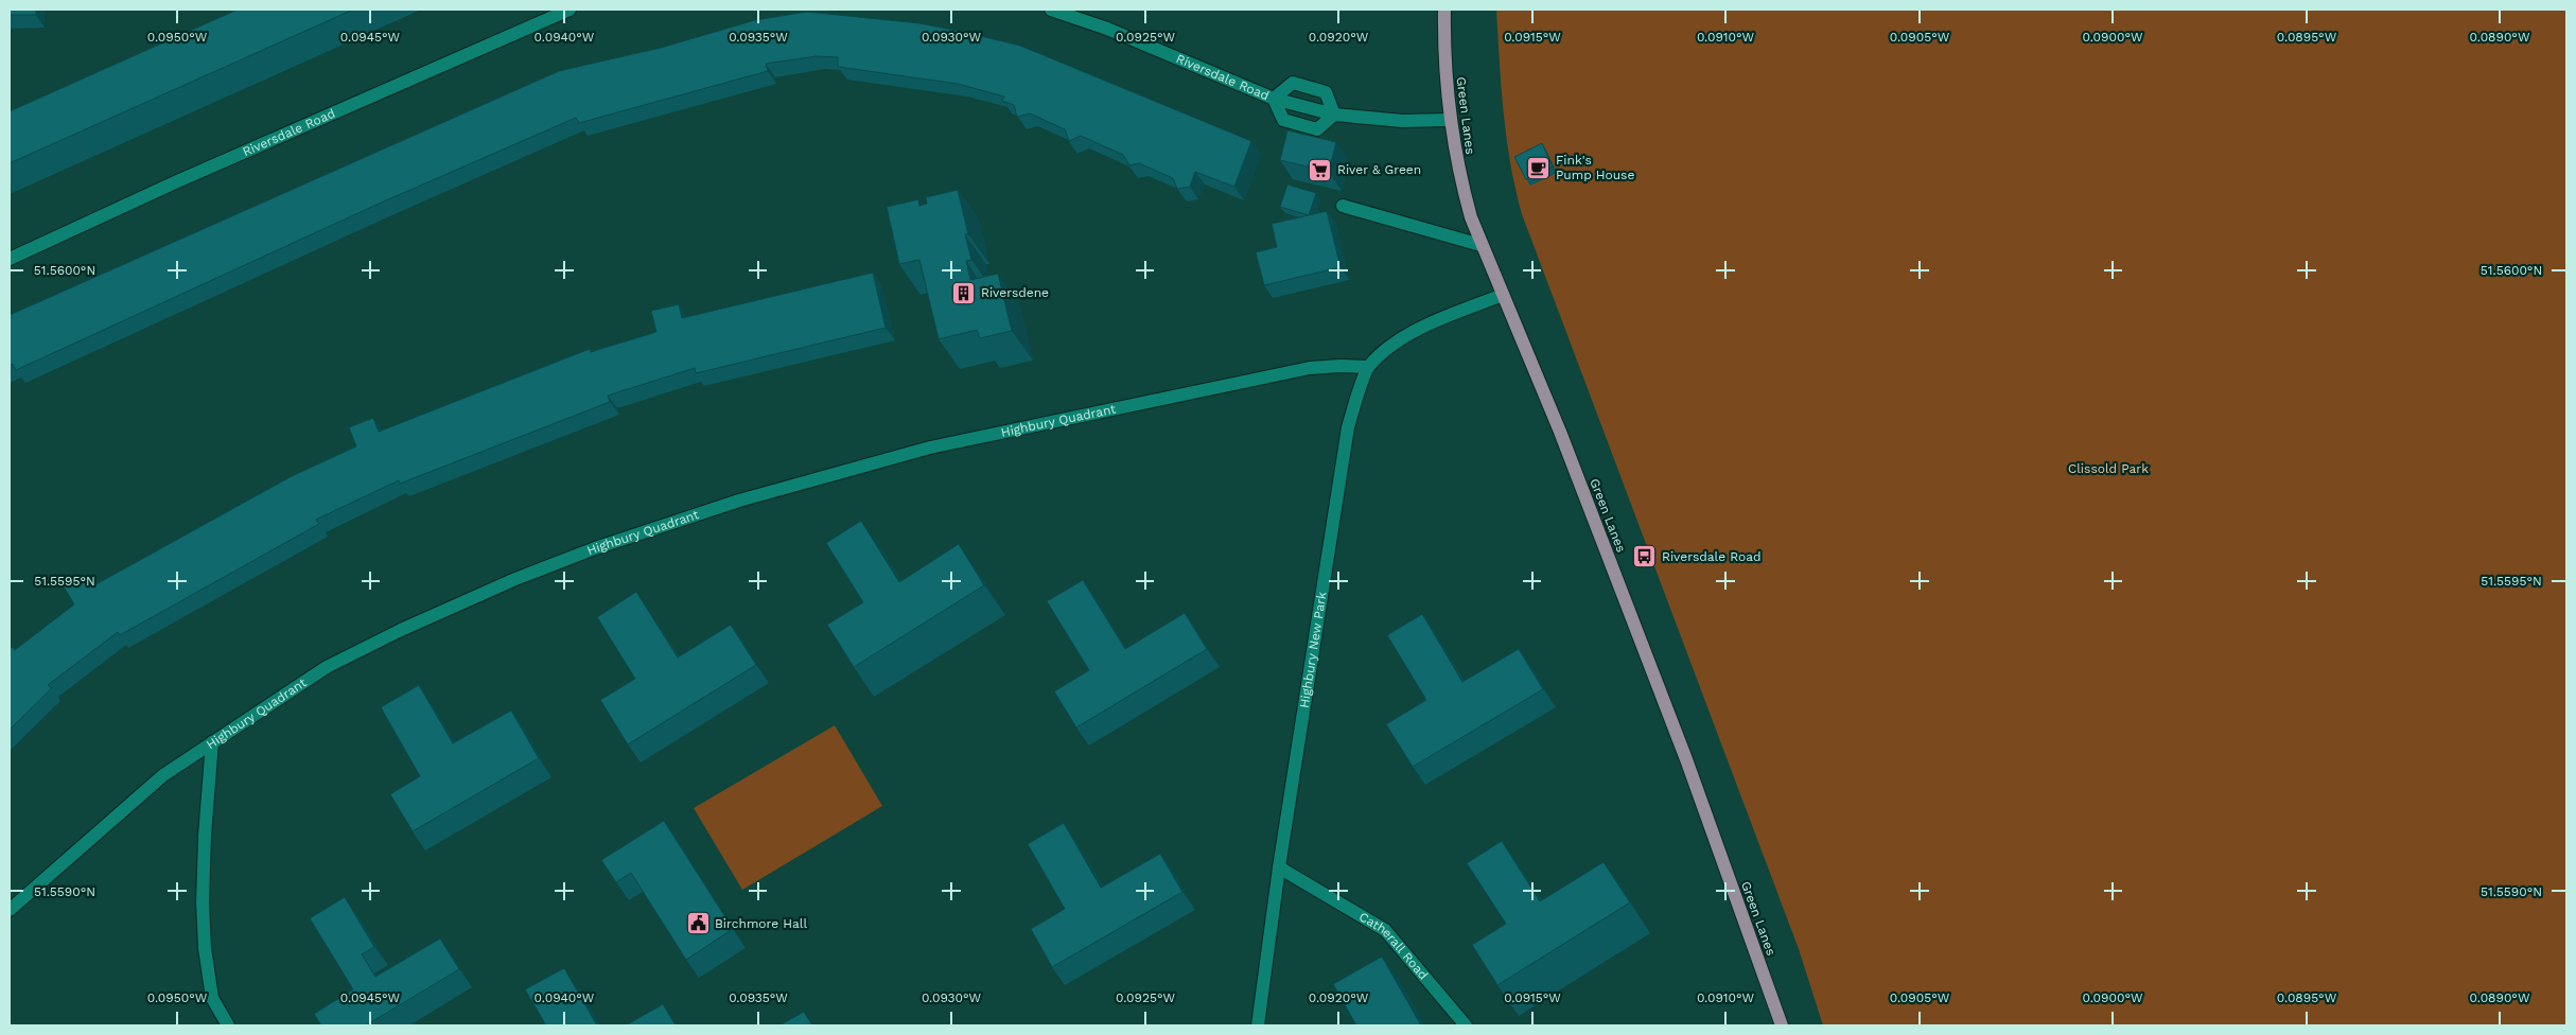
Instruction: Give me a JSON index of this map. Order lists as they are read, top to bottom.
{
  "streets": {
    "main road": ["Green Lanes"],
    "street": [
      "Riversdale Road",
      "Highbury Quadrant",
      "Highbury New Park",
      "Catherall Road"
    ]
  },
  "crossings": [
    ["Riversdale Road", "Green Lanes"],
    ["Green Lanes", "Highbury New Park"],
    ["Highbury Quadrant", "Highbury New Park"],
    ["Highbury New Park", "Catherall Road"]
  ],
  "parks": ["Clissold Park"],
  "places": {
    "cafe": ["Fink's Pump House"],
    "supermarket": ["River & Green"],
    "building": ["Riversdene"],
    "bus stop": ["Riversdale Road"],
    "public building": ["Birchmore Hall"]
  },
  "coordinates": [
    "0.0950°W",
    "0.0945°W",
    "0.0940°W",
    "0.0935°W",
    "0.0930°W",
    "0.0925°W",
    "0.0920°W",
    "0.0915°W",
    "0.0910°W",
    "0.0905°W",
    "0.0900°W",
    "0.0895°W",
    "0.0890°W",
    "51.5600°N",
    "51.5595°N",
    "51.5590°N"
  ]
}
